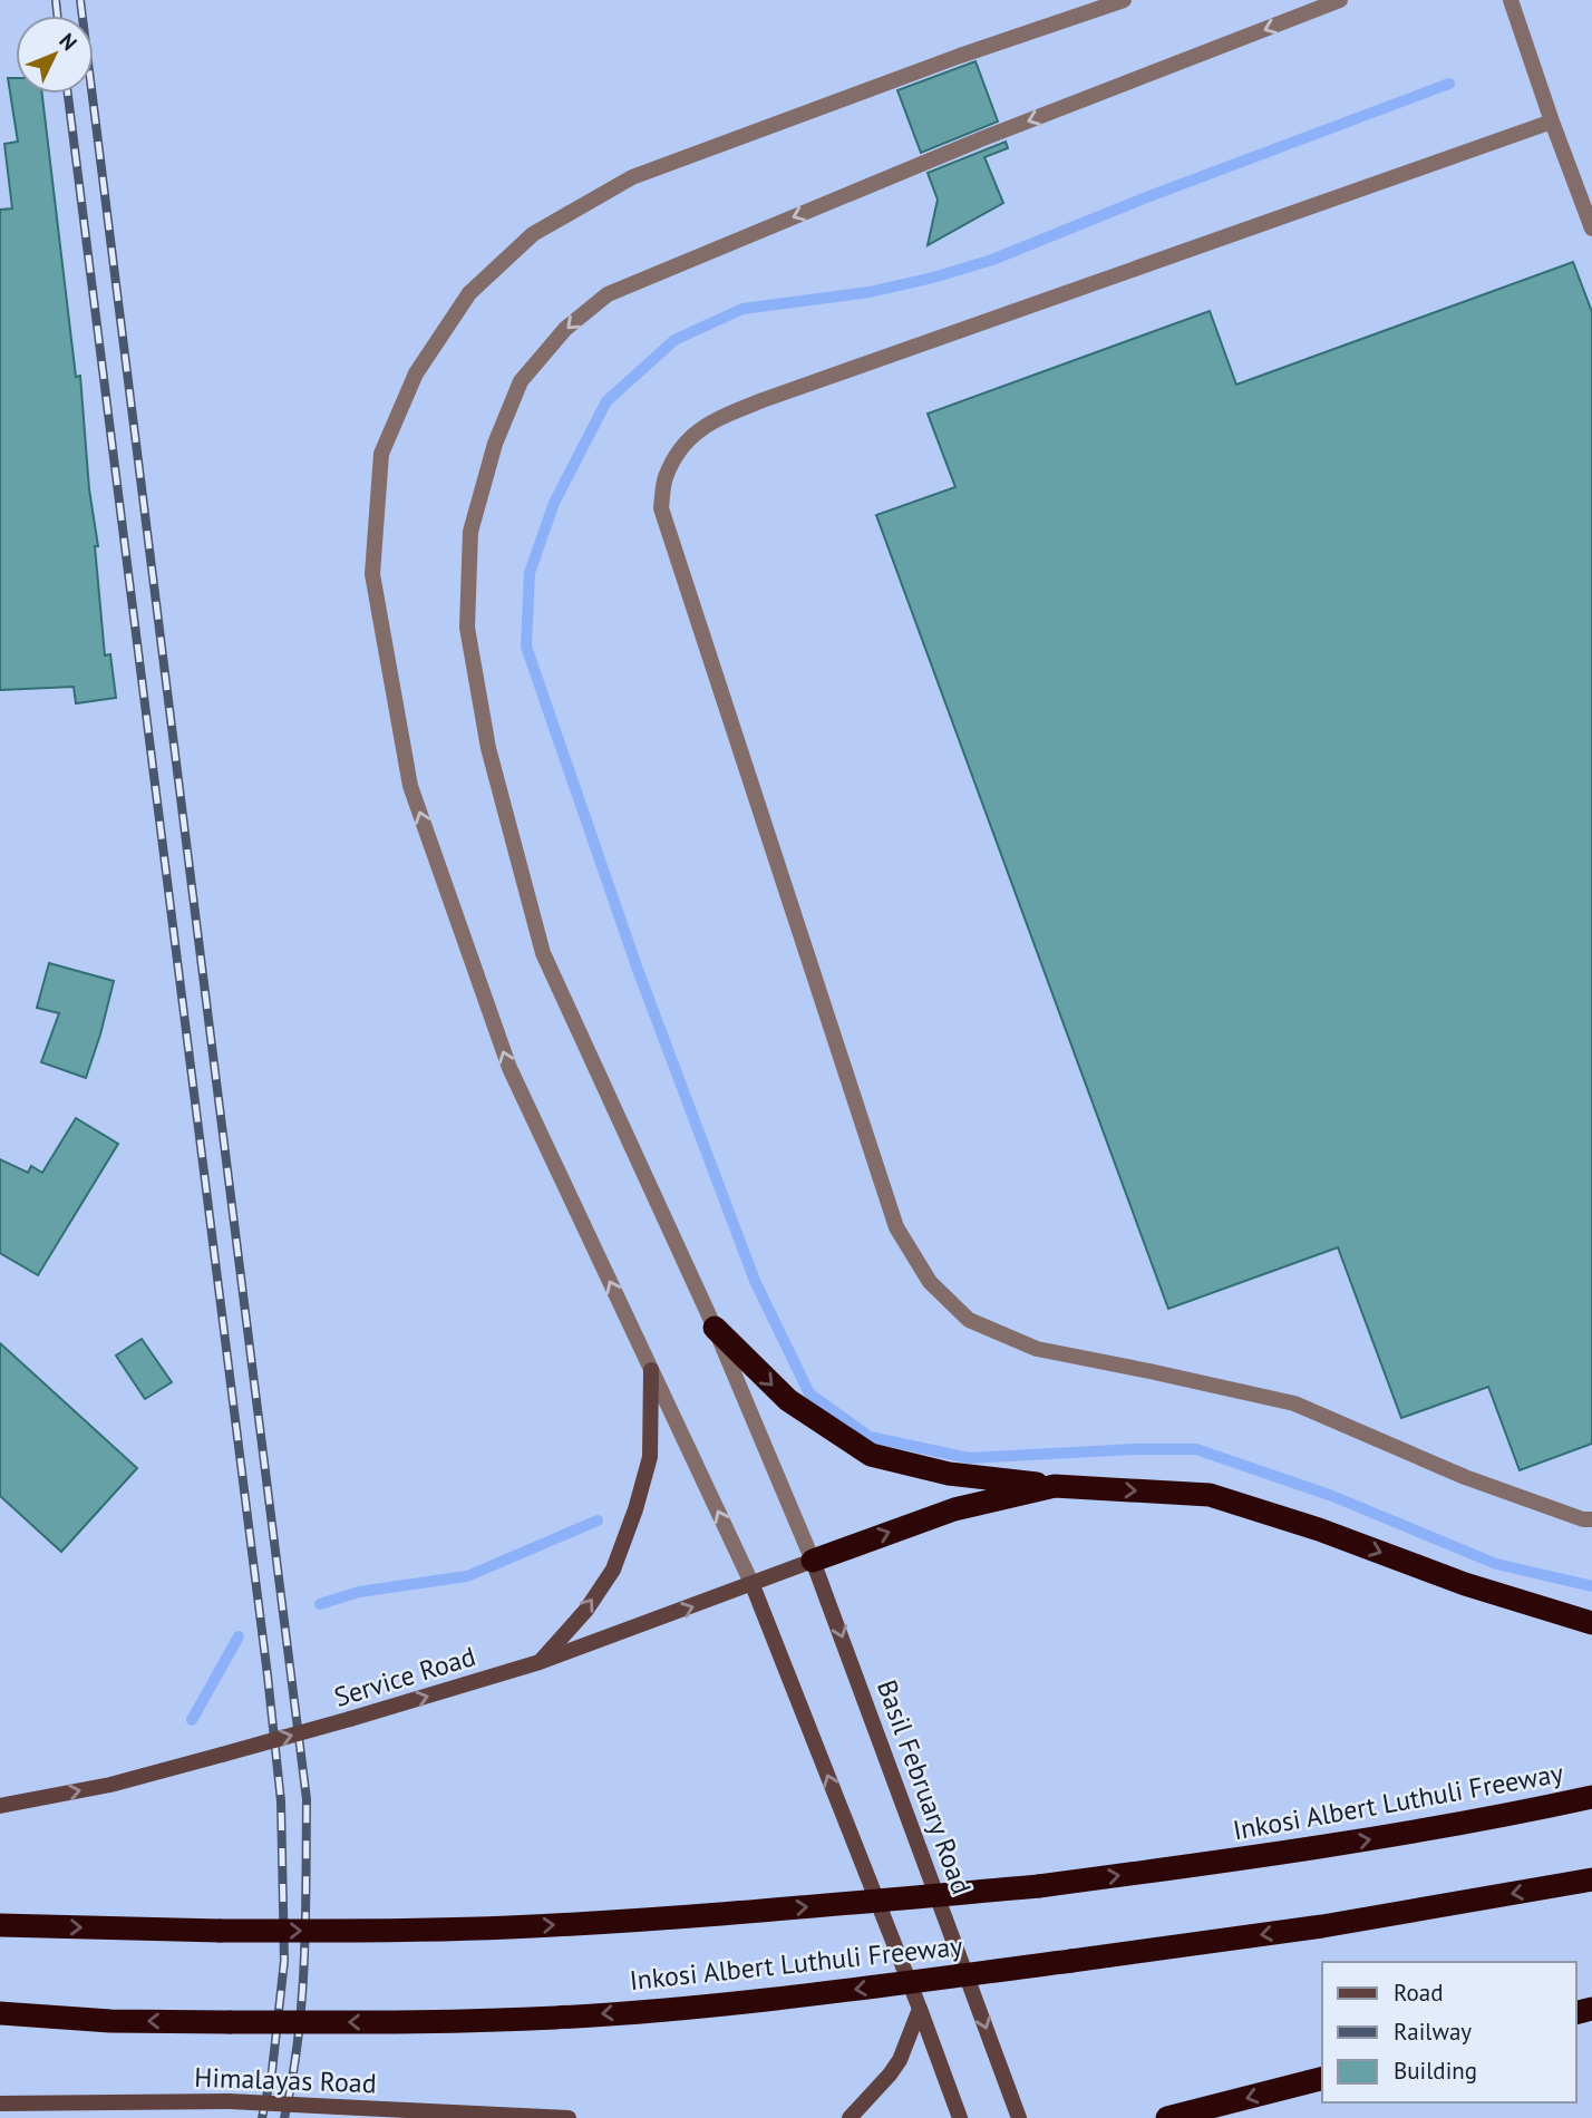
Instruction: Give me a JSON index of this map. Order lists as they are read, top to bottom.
{
  "streets": {
    "highway": ["Inkosi Albert Luthuli Freeway"],
    "street": ["Service Road", "Basil February Road", "Himalayas Road"]
  },
  "crossings": [
    ["Service Road", "Basil February Road"]
  ],
  "one_way": ["Service Road"],
  "legend": ["Road", "Railway", "Building"],
  "north": "top right"
}
